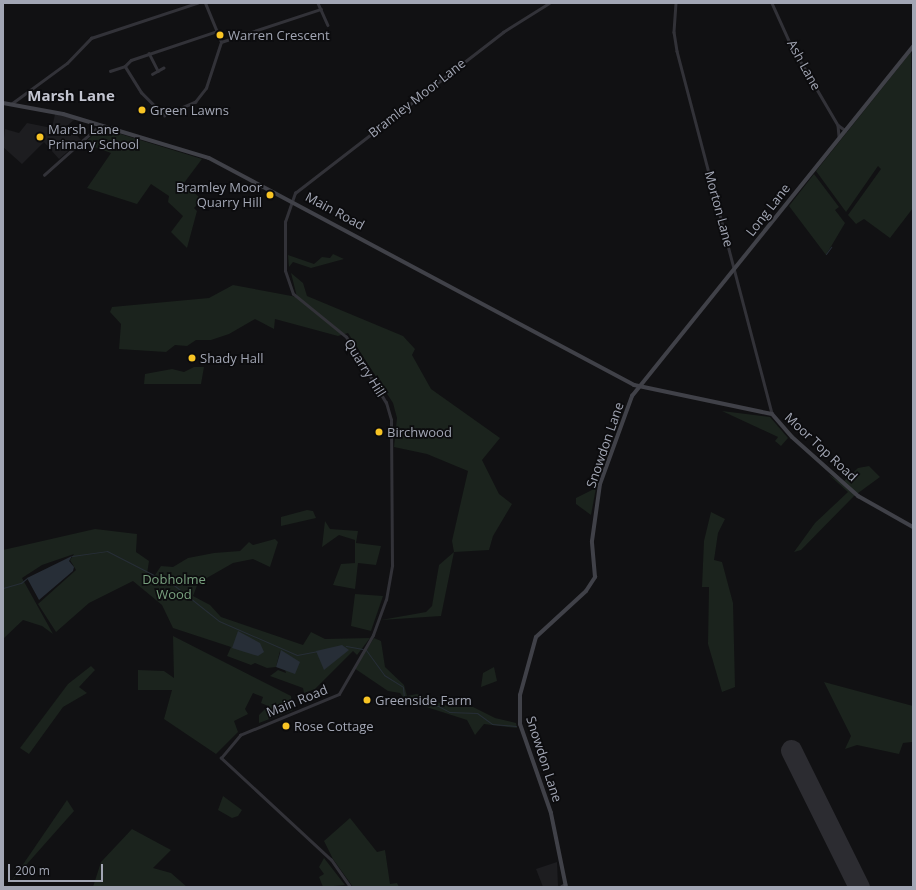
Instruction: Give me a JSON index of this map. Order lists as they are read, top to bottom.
{
  "streets": {
    "main road": [
      "Long Lane",
      "Main Road",
      "Snowdon Lane",
      "Moor Top Road"
    ],
    "street": [
      "Ash Lane",
      "Bramley Moor Lane",
      "Morton Lane",
      "Quarry Hill"
    ]
  },
  "crossings": [
    ["Ash Lane", "Long Lane"],
    ["Bramley Moor Lane", "Main Road"],
    ["Bramley Moor Lane", "Quarry Hill"],
    ["Morton Lane", "Long Lane"],
    ["Morton Lane", "Moor Top Road"],
    ["Long Lane", "Main Road"],
    ["Long Lane", "Snowdon Lane"],
    ["Long Lane", "Moor Top Road"],
    ["Main Road", "Quarry Hill"],
    ["Main Road", "Snowdon Lane"],
    ["Main Road", "Moor Top Road"],
    ["Snowdon Lane", "Moor Top Road"]
  ],
  "districts": ["Marsh Lane"],
  "parks": ["Dobholme Wood"],
  "places": [
    "Warren Crescent",
    "Green Lawns",
    "Marsh Lane Primary School",
    "Bramley Moor Quarry Hill",
    "Shady Hall",
    "Birchwood",
    "Greenside Farm",
    "Rose Cottage"
  ],
  "scale_bar": "200 m"
}
